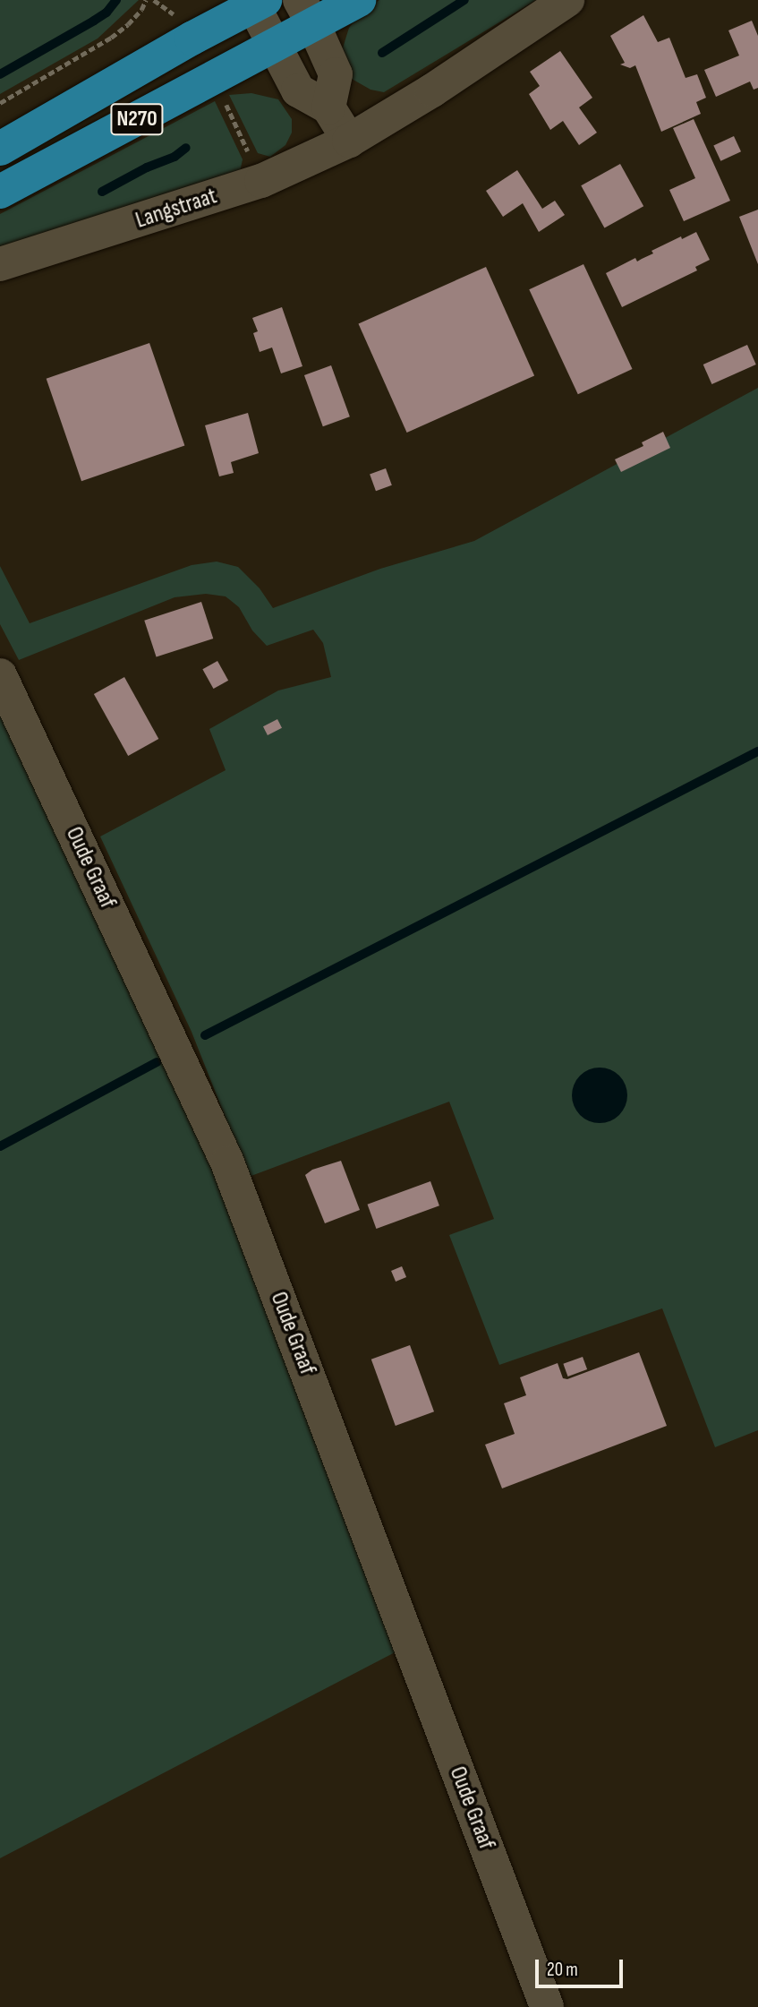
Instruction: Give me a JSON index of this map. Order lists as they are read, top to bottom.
{
  "streets": {
    "main road": ["N270"],
    "street": ["Langstraat", "Oude Graaf"]
  },
  "scale_bar": "20 m"
}
